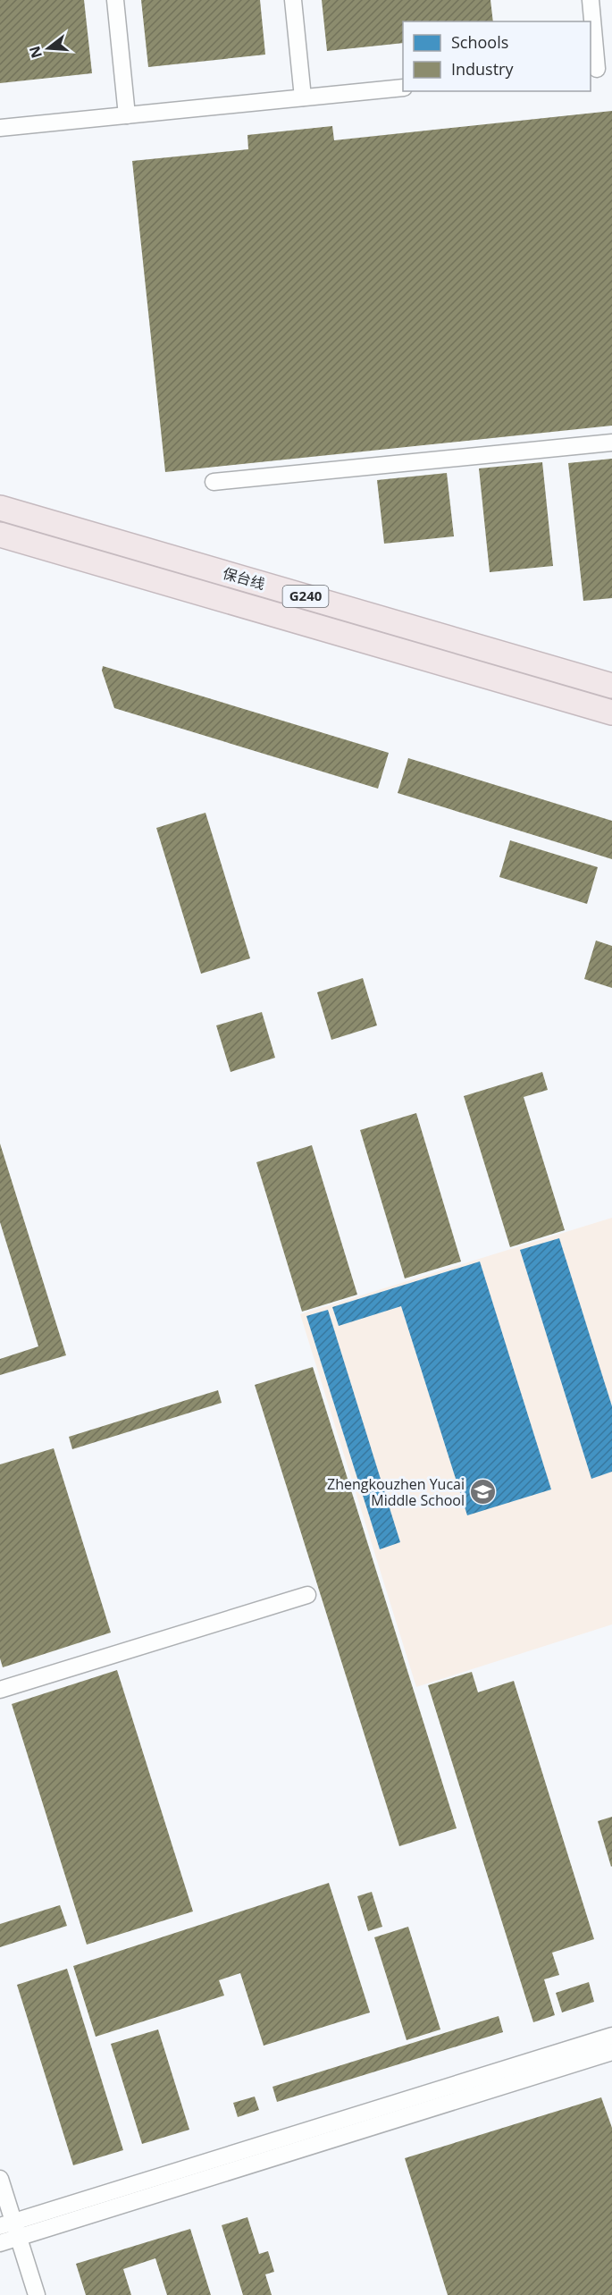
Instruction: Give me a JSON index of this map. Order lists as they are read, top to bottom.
{
  "streets": {
    "highway": ["保台线", "G240"]
  },
  "places": {
    "school or university": ["Zhengkouzhen Yucai Middle School"]
  },
  "legend": ["Schools", "Industry"],
  "north": "left"
}
